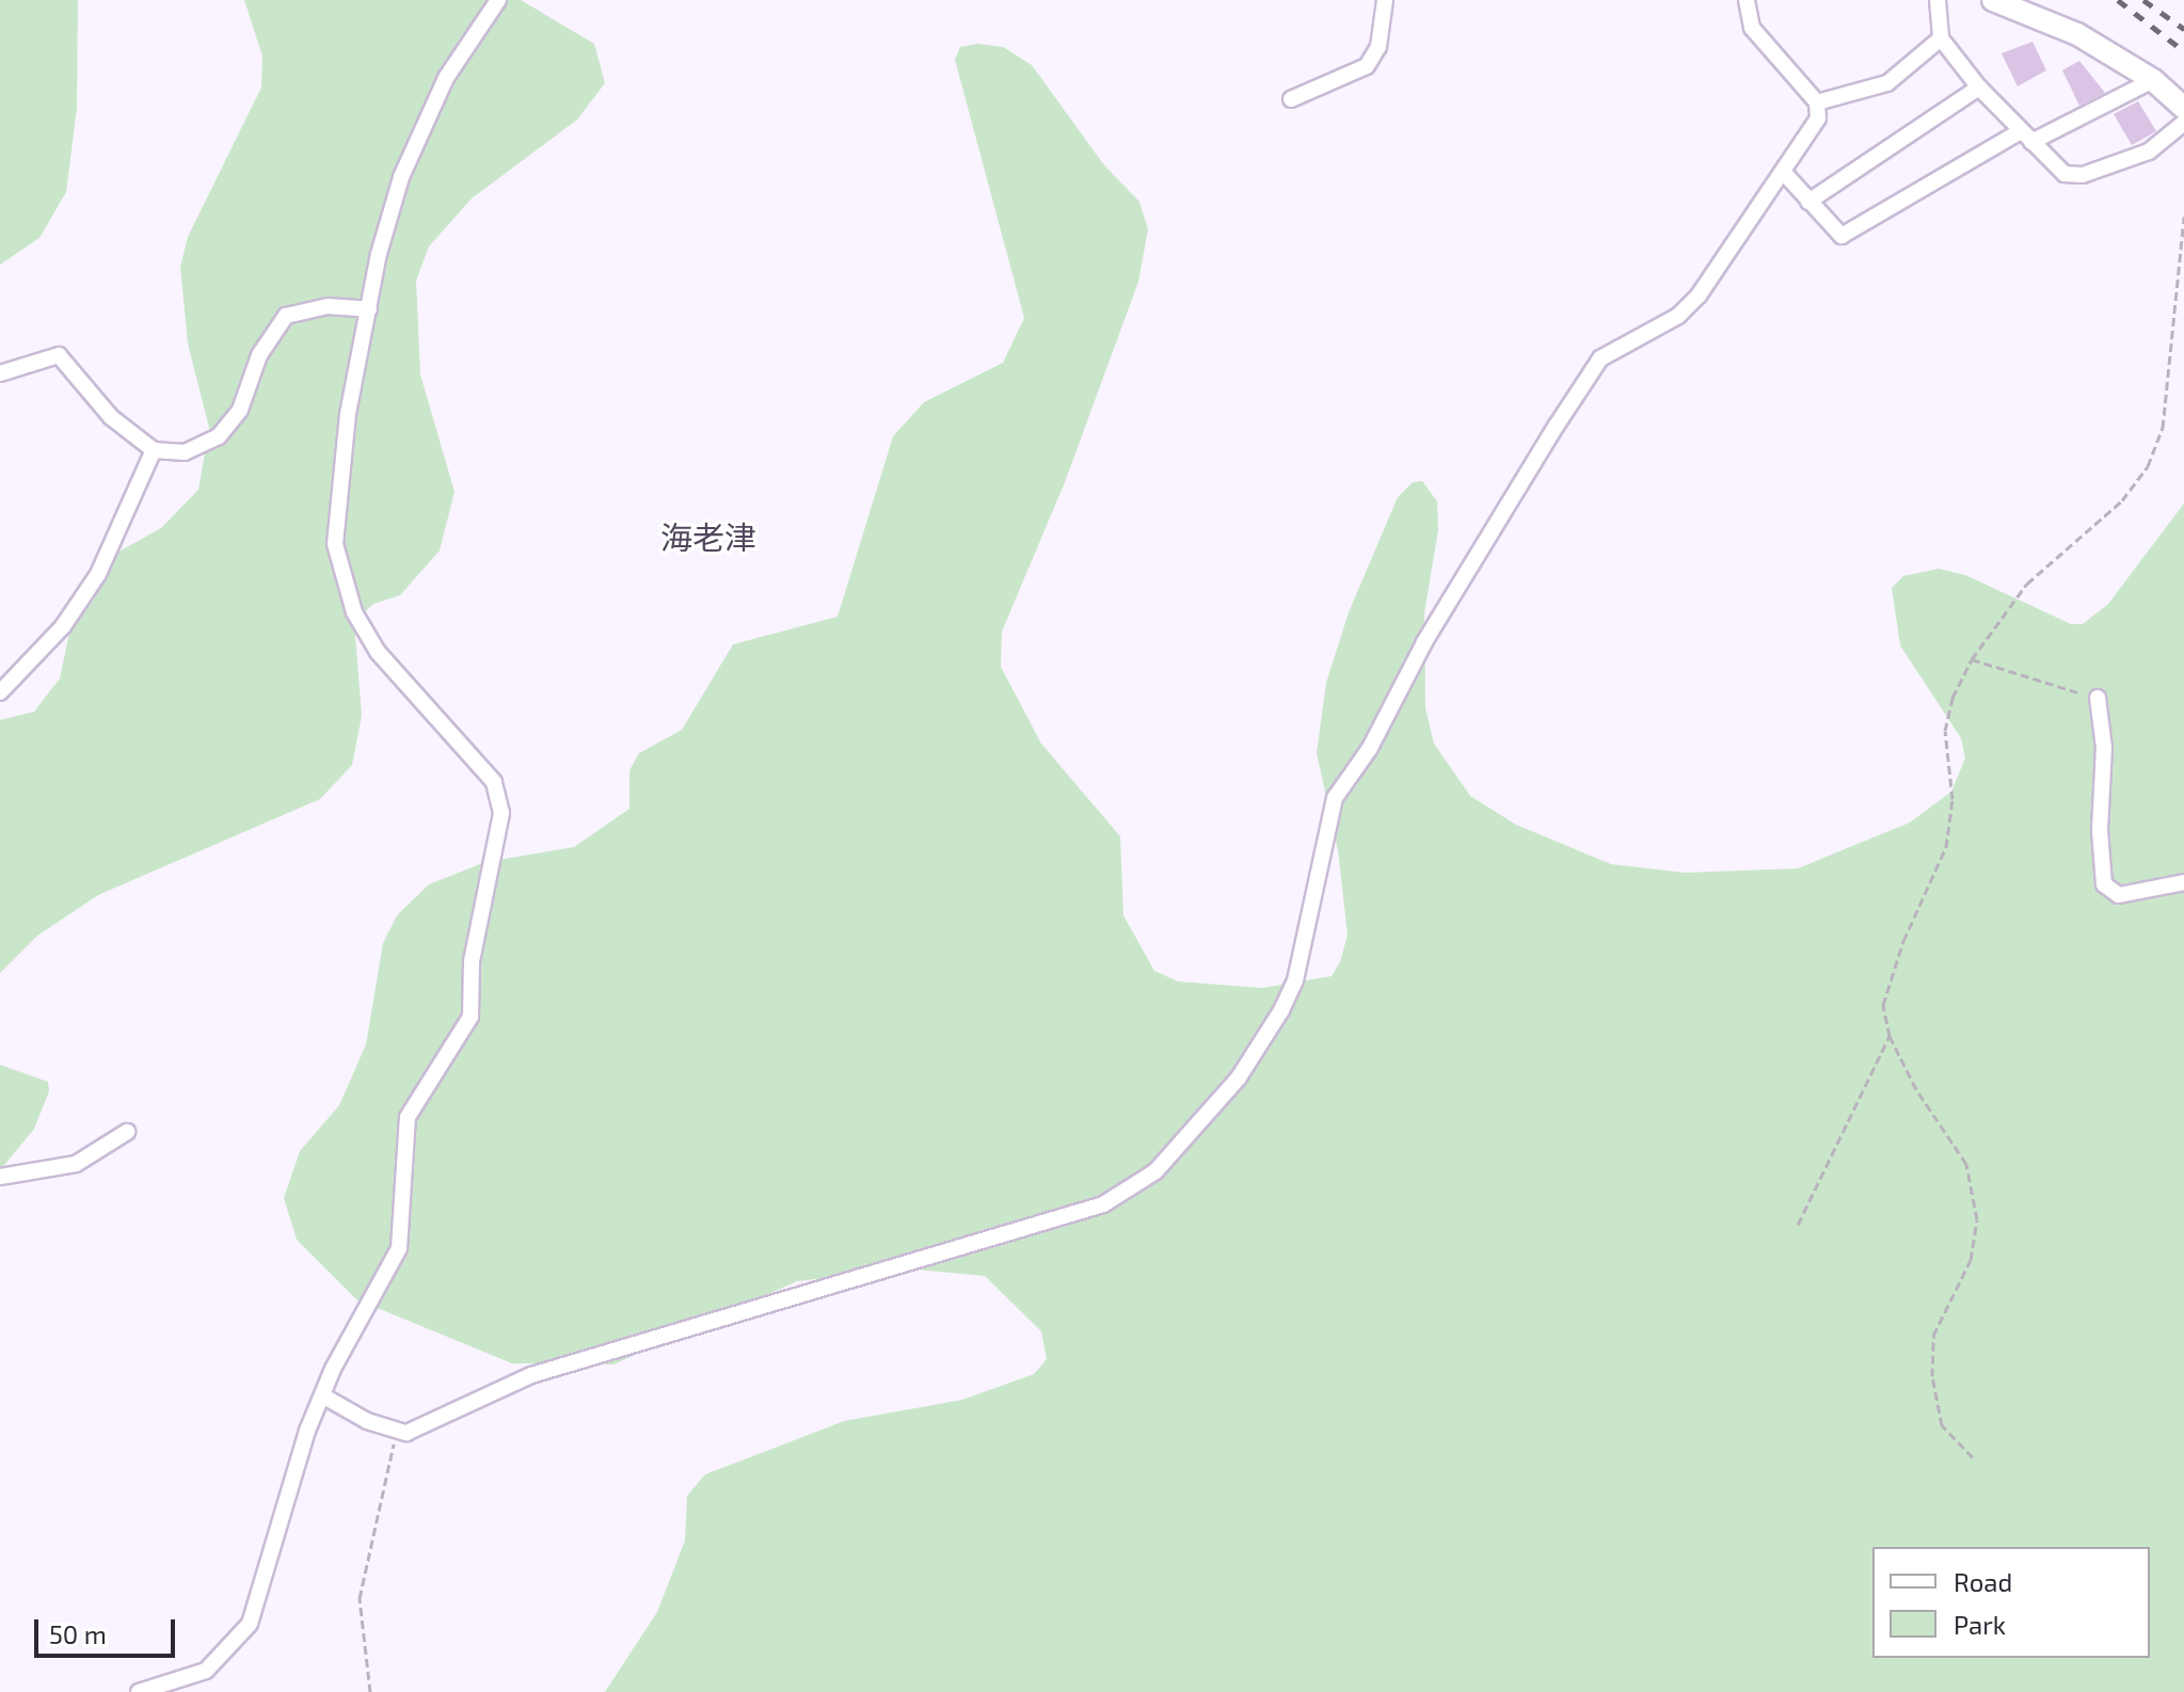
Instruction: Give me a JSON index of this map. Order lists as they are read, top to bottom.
{
  "districts": ["海老津"],
  "legend": ["Road", "Park"],
  "scale_bar": "50 m"
}
